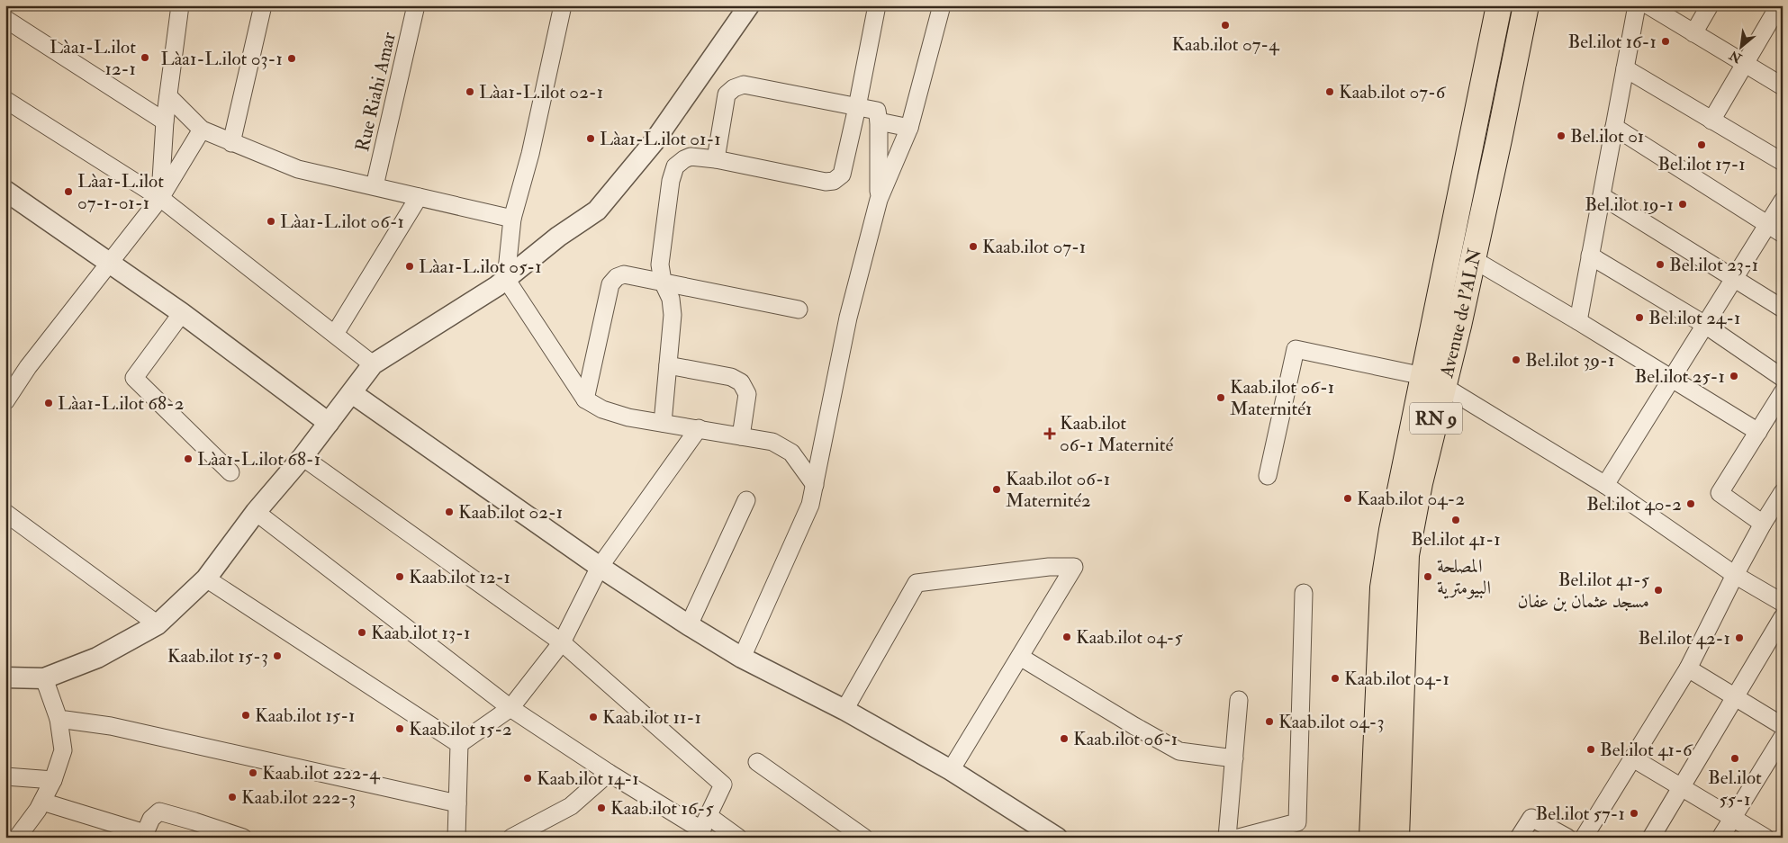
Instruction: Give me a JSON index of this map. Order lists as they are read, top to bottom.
{
  "streets": {
    "main road": ["Avenue de l'ALN", "RN 9"],
    "street": ["Rue Riahi Amar"]
  },
  "places": {
    "other": [
      "Kaab.ilot 07-4",
      "Bel.ilot 16-1",
      "Làa1-L.ilot 12-1",
      "Làa1-L.ilot 03-1",
      "Làa1-L.ilot 02-1",
      "Kaab.ilot 07-6",
      "Bel.ilot 01",
      "Làa1-L.ilot 01-1",
      "Bel.ilot 17-1",
      "Làa1-L.ilot 07-1-01-1",
      "Bel.ilot 19-1",
      "Làa1-L.ilot 06-1",
      "Kaab.ilot 07-1",
      "Bel.ilot 23-1",
      "Làa1-L.ilot 05-1",
      "Bel.ilot 24-1",
      "Bel.ilot 39-1",
      "Bel.ilot 25-1",
      "Kaab.ilot 06-1 Maternité1",
      "Làa1-L.ilot 68-2",
      "Làa1-L.ilot 68-1",
      "Kaab.ilot 06-1 Maternité2",
      "Kaab.ilot 04-2",
      "Bel.ilot 40-2",
      "Kaab.ilot 02-1",
      "Bel.ilot 41-1",
      "Kaab.ilot 12-1",
      "المصلحة البيومترية",
      "Bel.ilot 41-5 مسجد عثمان بن عفان",
      "Kaab.ilot 13-1",
      "Kaab.ilot 04-5",
      "Bel.ilot 42-1",
      "Kaab.ilot 15-3",
      "Kaab.ilot 04-1",
      "Kaab.ilot 15-1",
      "Kaab.ilot 11-1",
      "Kaab.ilot 04-3",
      "Kaab.ilot 15-2",
      "Kaab.ilot 06-1",
      "Bel.ilot 41-6",
      "Bel.ilot 55-1",
      "Kaab.ilot 222-4",
      "Kaab.ilot 14-1",
      "Kaab.ilot 222-3",
      "Kaab.ilot 16-5",
      "Bel.ilot 57-1"
    ],
    "health": ["Kaab.ilot 06-1 Maternité"]
  },
  "north": "bottom left"
}
